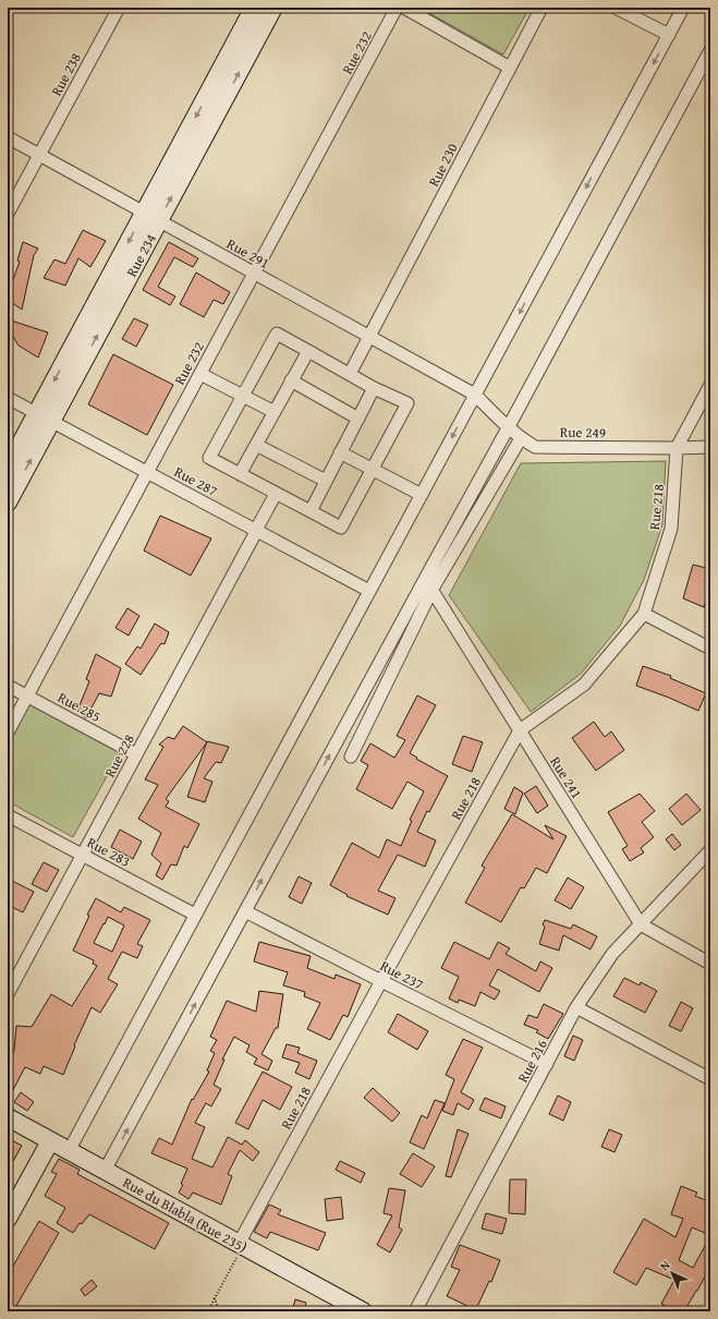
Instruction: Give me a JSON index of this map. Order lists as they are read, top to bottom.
{
  "streets": {
    "main road": ["Rue 234", "Rue du Blabla (Rue 235)"],
    "street": [
      "Rue 232",
      "Rue 238",
      "Rue 230",
      "Rue 291",
      "Rue 249",
      "Rue 287",
      "Rue 218",
      "Rue 285",
      "Rue 228",
      "Rue 241",
      "Rue 283",
      "Rue 237",
      "Rue 216"
    ]
  },
  "crossings": [
    ["Rue 232", "Rue 291"],
    ["Rue 232", "Rue 287"],
    ["Rue 232", "Rue 285"],
    ["Rue 238", "Rue 291"],
    ["Rue 230", "Rue 291"],
    ["Rue 291", "Rue 234"],
    ["Rue 291", "Rue 249"],
    ["Rue 234", "Rue 287"],
    ["Rue 249", "Rue 218"],
    ["Rue 287", "Rue 228"],
    ["Rue 218", "Rue 241"],
    ["Rue 218", "Rue 237"],
    ["Rue 218", "Rue du Blabla (Rue 235)"],
    ["Rue 285", "Rue 228"],
    ["Rue 228", "Rue 283"],
    ["Rue 241", "Rue 216"],
    ["Rue 237", "Rue 216"]
  ],
  "north": "top left"
}
